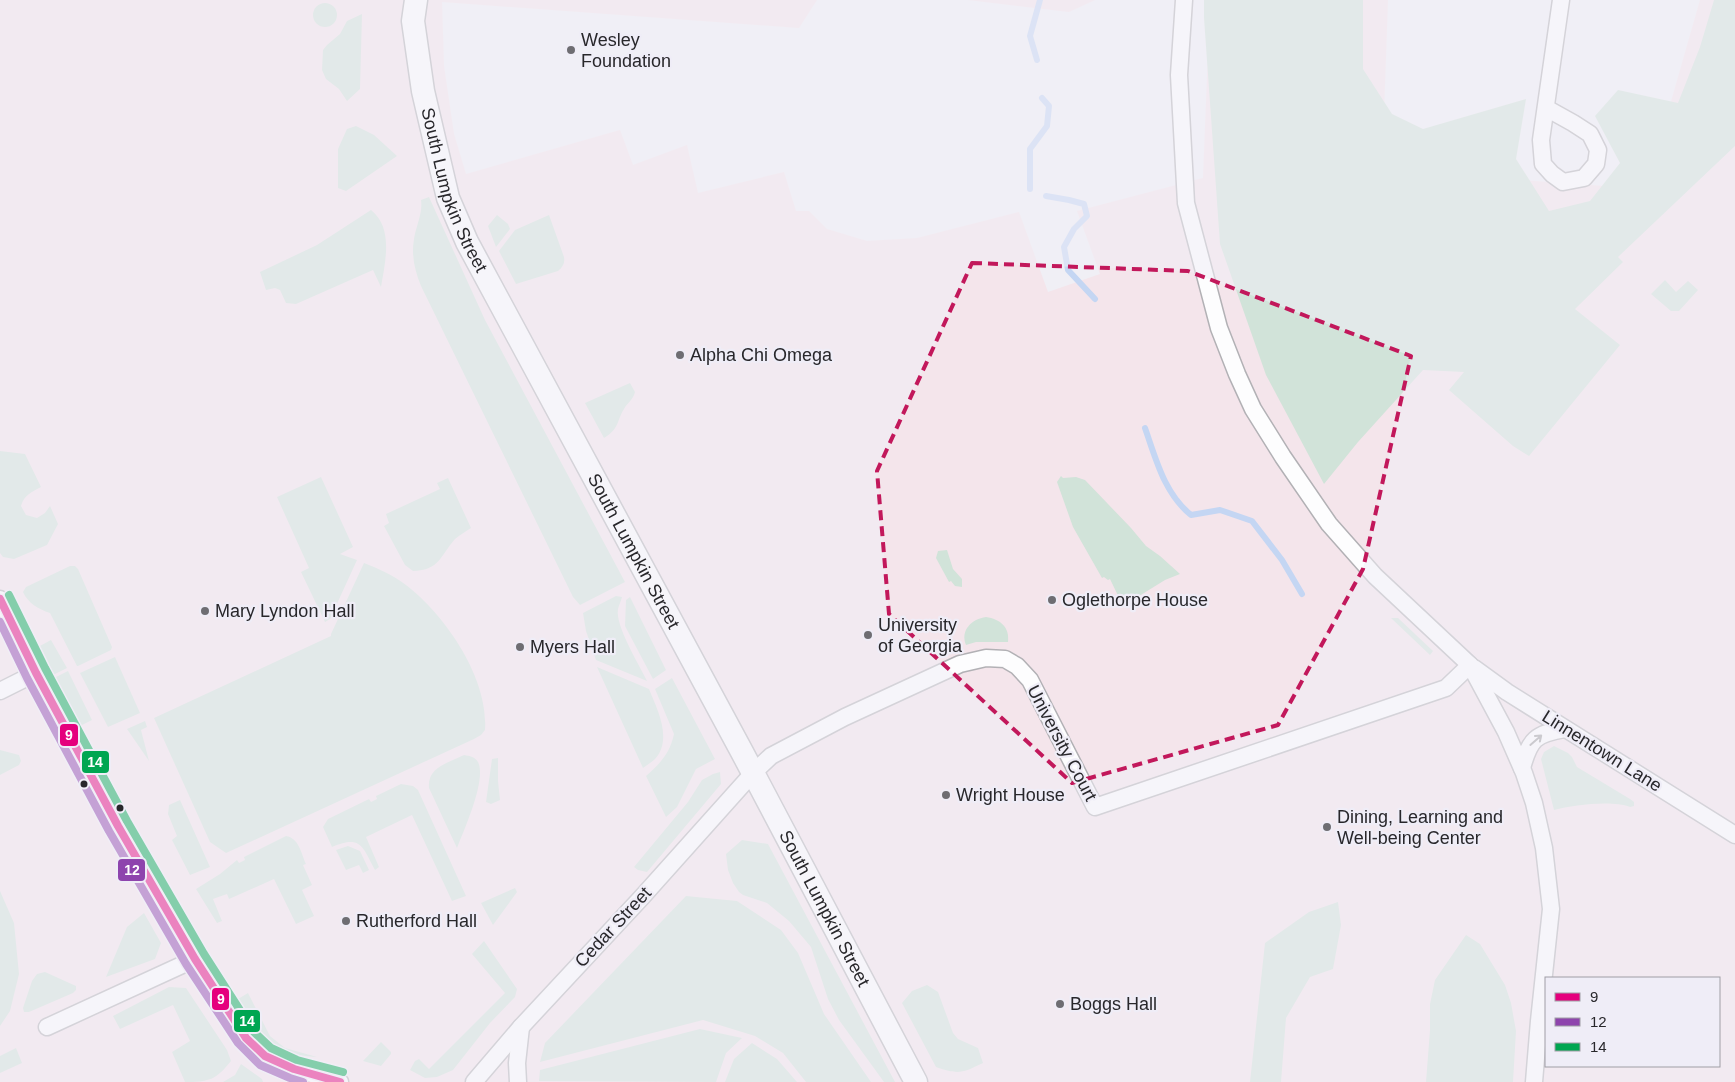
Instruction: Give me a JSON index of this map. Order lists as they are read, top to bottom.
{
  "streets": {
    "main road": ["South Lumpkin Street"],
    "street": ["University Court", "Linnentown Lane", "Cedar Street"]
  },
  "crossings": [
    ["South Lumpkin Street", "University Court"],
    ["South Lumpkin Street", "Cedar Street"],
    ["University Court", "Linnentown Lane"],
    ["University Court", "Cedar Street"]
  ],
  "places": [
    "Wesley Foundation",
    "Alpha Chi Omega",
    "Oglethorpe House",
    "Mary Lyndon Hall",
    "University of Georgia",
    "Myers Hall",
    "Wright House",
    "Dining, Learning and Well-being Center",
    "Rutherford Hall",
    "Boggs Hall"
  ],
  "lines": ["transit line 14", "transit line 9", "transit line 12"],
  "legend": ["9", "12", "14"]
}
